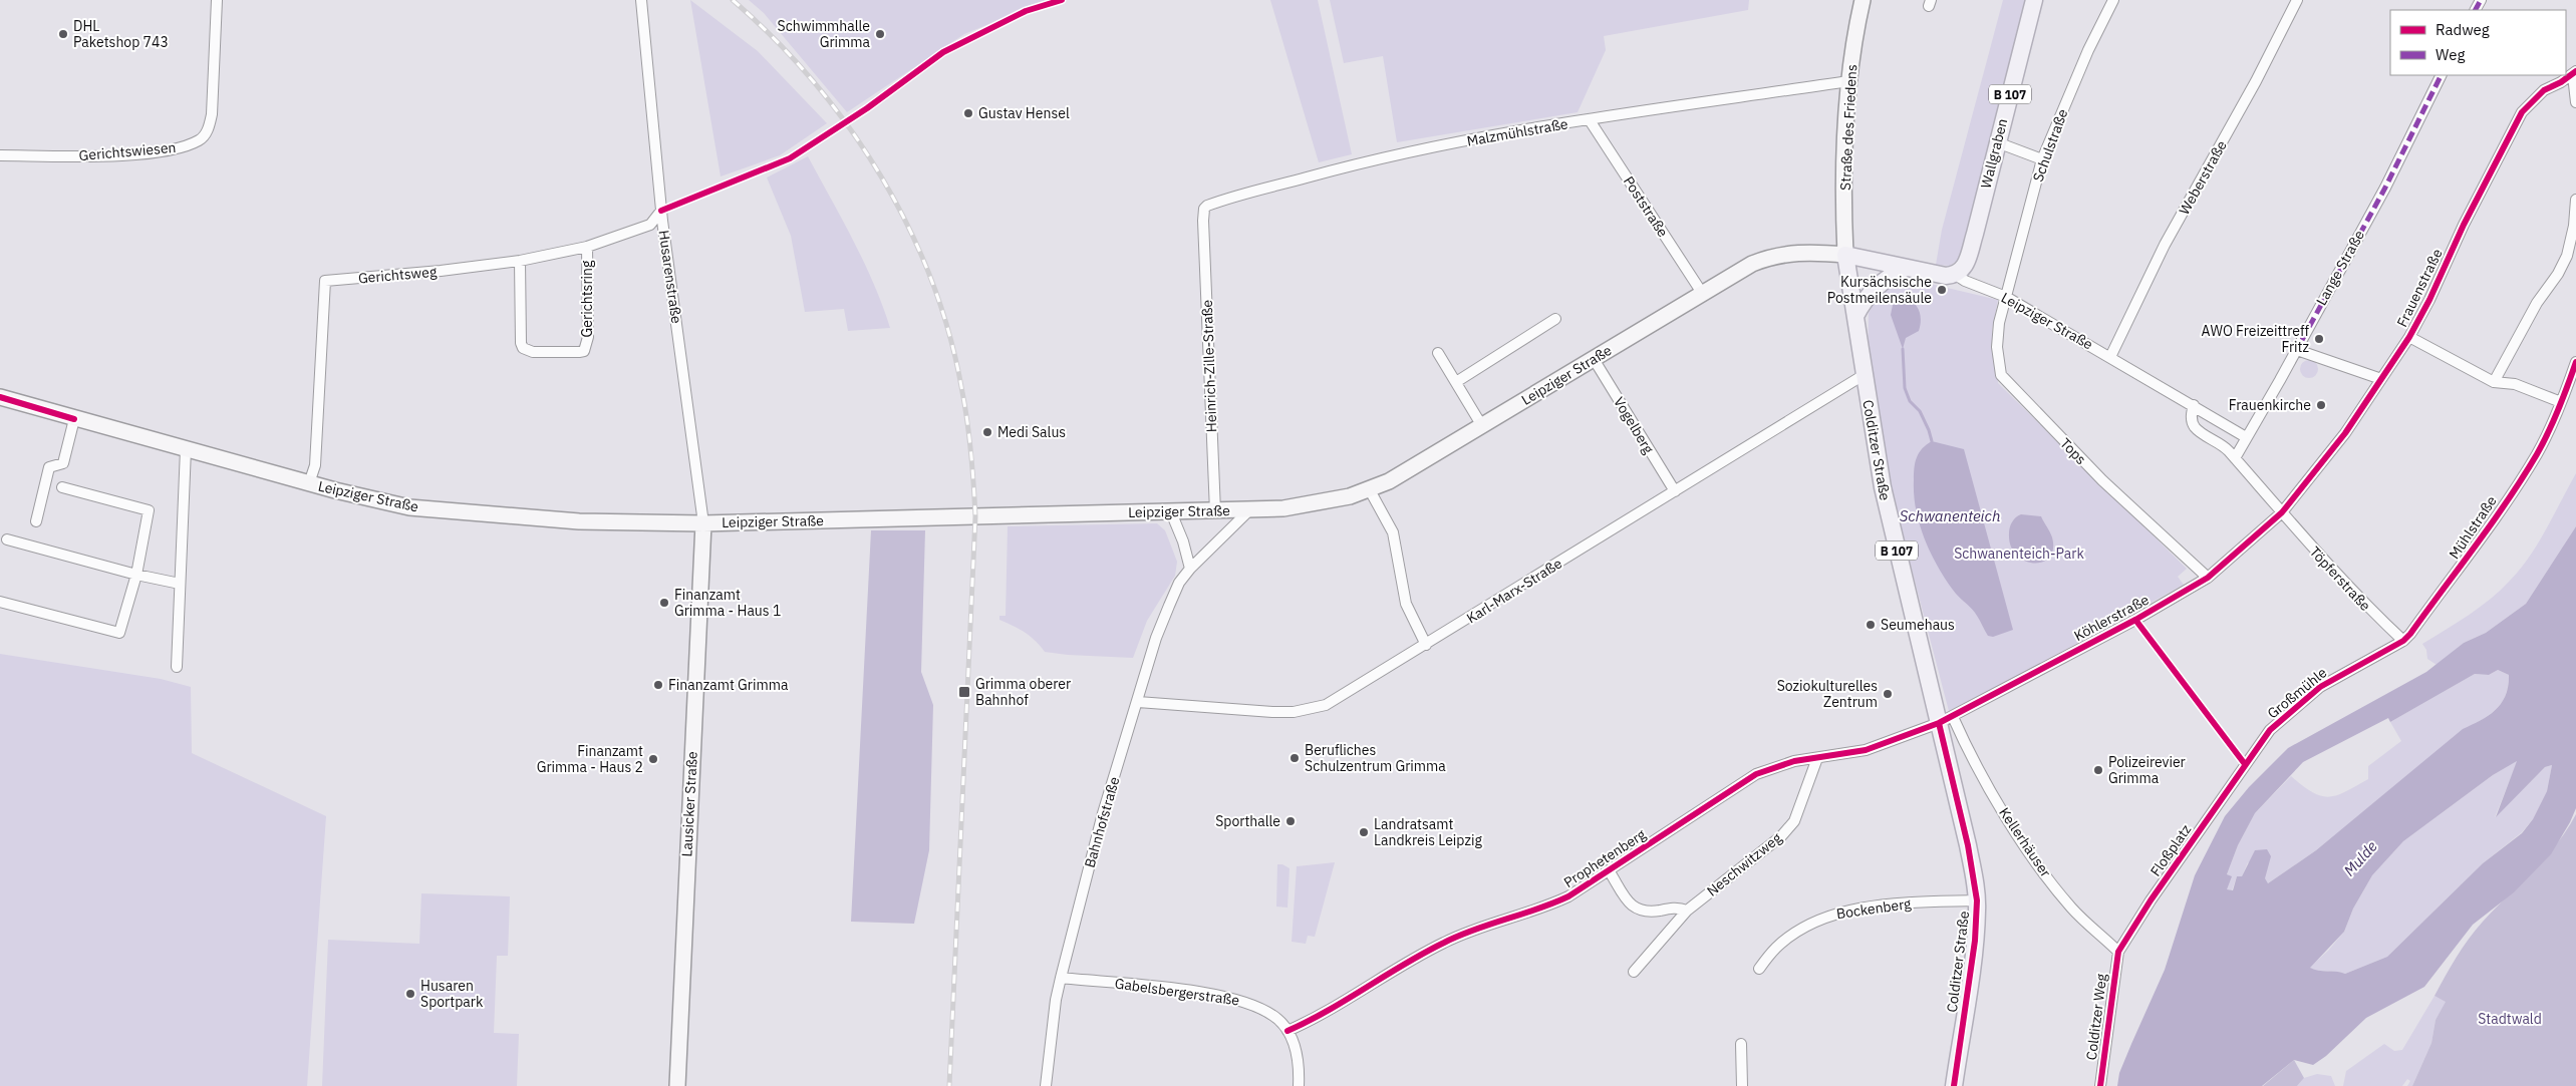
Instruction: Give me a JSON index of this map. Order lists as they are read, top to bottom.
{
  "streets": {
    "main road": [
      "B 107",
      "Straße des Friedens",
      "Wallgraben",
      "Leipziger Straße",
      "Colditzer Straße",
      "Lausicker Straße"
    ],
    "street": [
      "Malzmühlstraße",
      "Schulstraße",
      "Gerichtswiesen",
      "Weberstraße",
      "Poststraße",
      "Lange Straße",
      "Gerichtsweg",
      "Husarenstraße",
      "Frauenstraße",
      "Gerichtsring",
      "Heinrich-Zille-Straße",
      "Vogelberg",
      "Tops",
      "Mühlstraße",
      "Töpferstraße",
      "Karl-Marx-Straße",
      "Köhlerstraße",
      "Großmühle",
      "Bahnhofstraße",
      "Kellerhäuser",
      "Floßplatz",
      "Prophetenberg",
      "Neschwitzweg",
      "Bockenberg",
      "Gabelsbergerstraße",
      "Colditzer Weg"
    ]
  },
  "crossings": [
    ["Straße des Friedens", "Malzmühlstraße"],
    ["Straße des Friedens", "Leipziger Straße"],
    ["Straße des Friedens", "Colditzer Straße"],
    ["Malzmühlstraße", "Poststraße"],
    ["Malzmühlstraße", "Heinrich-Zille-Straße"],
    ["Schulstraße", "Leipziger Straße"],
    ["Schulstraße", "Tops"],
    ["Wallgraben", "Leipziger Straße"],
    ["Weberstraße", "Leipziger Straße"],
    ["Poststraße", "Leipziger Straße"],
    ["Lange Straße", "Leipziger Straße"],
    ["Gerichtsweg", "Husarenstraße"],
    ["Gerichtsweg", "Gerichtsring"],
    ["Gerichtsweg", "Leipziger Straße"],
    ["Husarenstraße", "Leipziger Straße"],
    ["Husarenstraße", "Lausicker Straße"],
    ["Frauenstraße", "Töpferstraße"],
    ["Frauenstraße", "Köhlerstraße"],
    ["Leipziger Straße", "Heinrich-Zille-Straße"],
    ["Leipziger Straße", "Vogelberg"],
    ["Leipziger Straße", "Colditzer Straße"],
    ["Leipziger Straße", "Tops"],
    ["Leipziger Straße", "Lausicker Straße"],
    ["Leipziger Straße", "Bahnhofstraße"],
    ["Vogelberg", "Karl-Marx-Straße"],
    ["Colditzer Straße", "Karl-Marx-Straße"],
    ["Colditzer Straße", "Köhlerstraße"],
    ["Colditzer Straße", "Kellerhäuser"],
    ["Colditzer Straße", "Prophetenberg"],
    ["Colditzer Straße", "Bockenberg"],
    ["Tops", "Köhlerstraße"],
    ["Mühlstraße", "Töpferstraße"],
    ["Mühlstraße", "Großmühle"],
    ["Töpferstraße", "Köhlerstraße"],
    ["Töpferstraße", "Großmühle"],
    ["Karl-Marx-Straße", "Bahnhofstraße"],
    ["Köhlerstraße", "Kellerhäuser"],
    ["Köhlerstraße", "Prophetenberg"],
    ["Großmühle", "Floßplatz"],
    ["Bahnhofstraße", "Gabelsbergerstraße"],
    ["Kellerhäuser", "Floßplatz"],
    ["Kellerhäuser", "Prophetenberg"],
    ["Kellerhäuser", "Colditzer Weg"],
    ["Floßplatz", "Colditzer Weg"],
    ["Prophetenberg", "Neschwitzweg"],
    ["Prophetenberg", "Gabelsbergerstraße"]
  ],
  "water": ["Schwanenteich", "Mulde"],
  "parks": ["Schwanenteich-Park", "Stadtwald"],
  "places": {
    "other": [
      "DHL Paketshop 743",
      "Schwimmhalle Grimma",
      "Gustav Hensel",
      "Kursächsische Postmeilensäule",
      "AWO Freizeittreff Fritz",
      "Frauenkirche",
      "Medi Salus",
      "Finanzamt Grimma - Haus 1",
      "Seumehaus",
      "Finanzamt Grimma",
      "Soziokulturelles Zentrum",
      "Berufliches Schulzentrum Grimma",
      "Finanzamt Grimma - Haus 2",
      "Polizeirevier Grimma",
      "Sporthalle",
      "Landratsamt Landkreis Leipzig",
      "Husaren Sportpark"
    ],
    "transit": ["Grimma oberer Bahnhof"]
  },
  "legend": ["Radweg", "Weg"]
}
